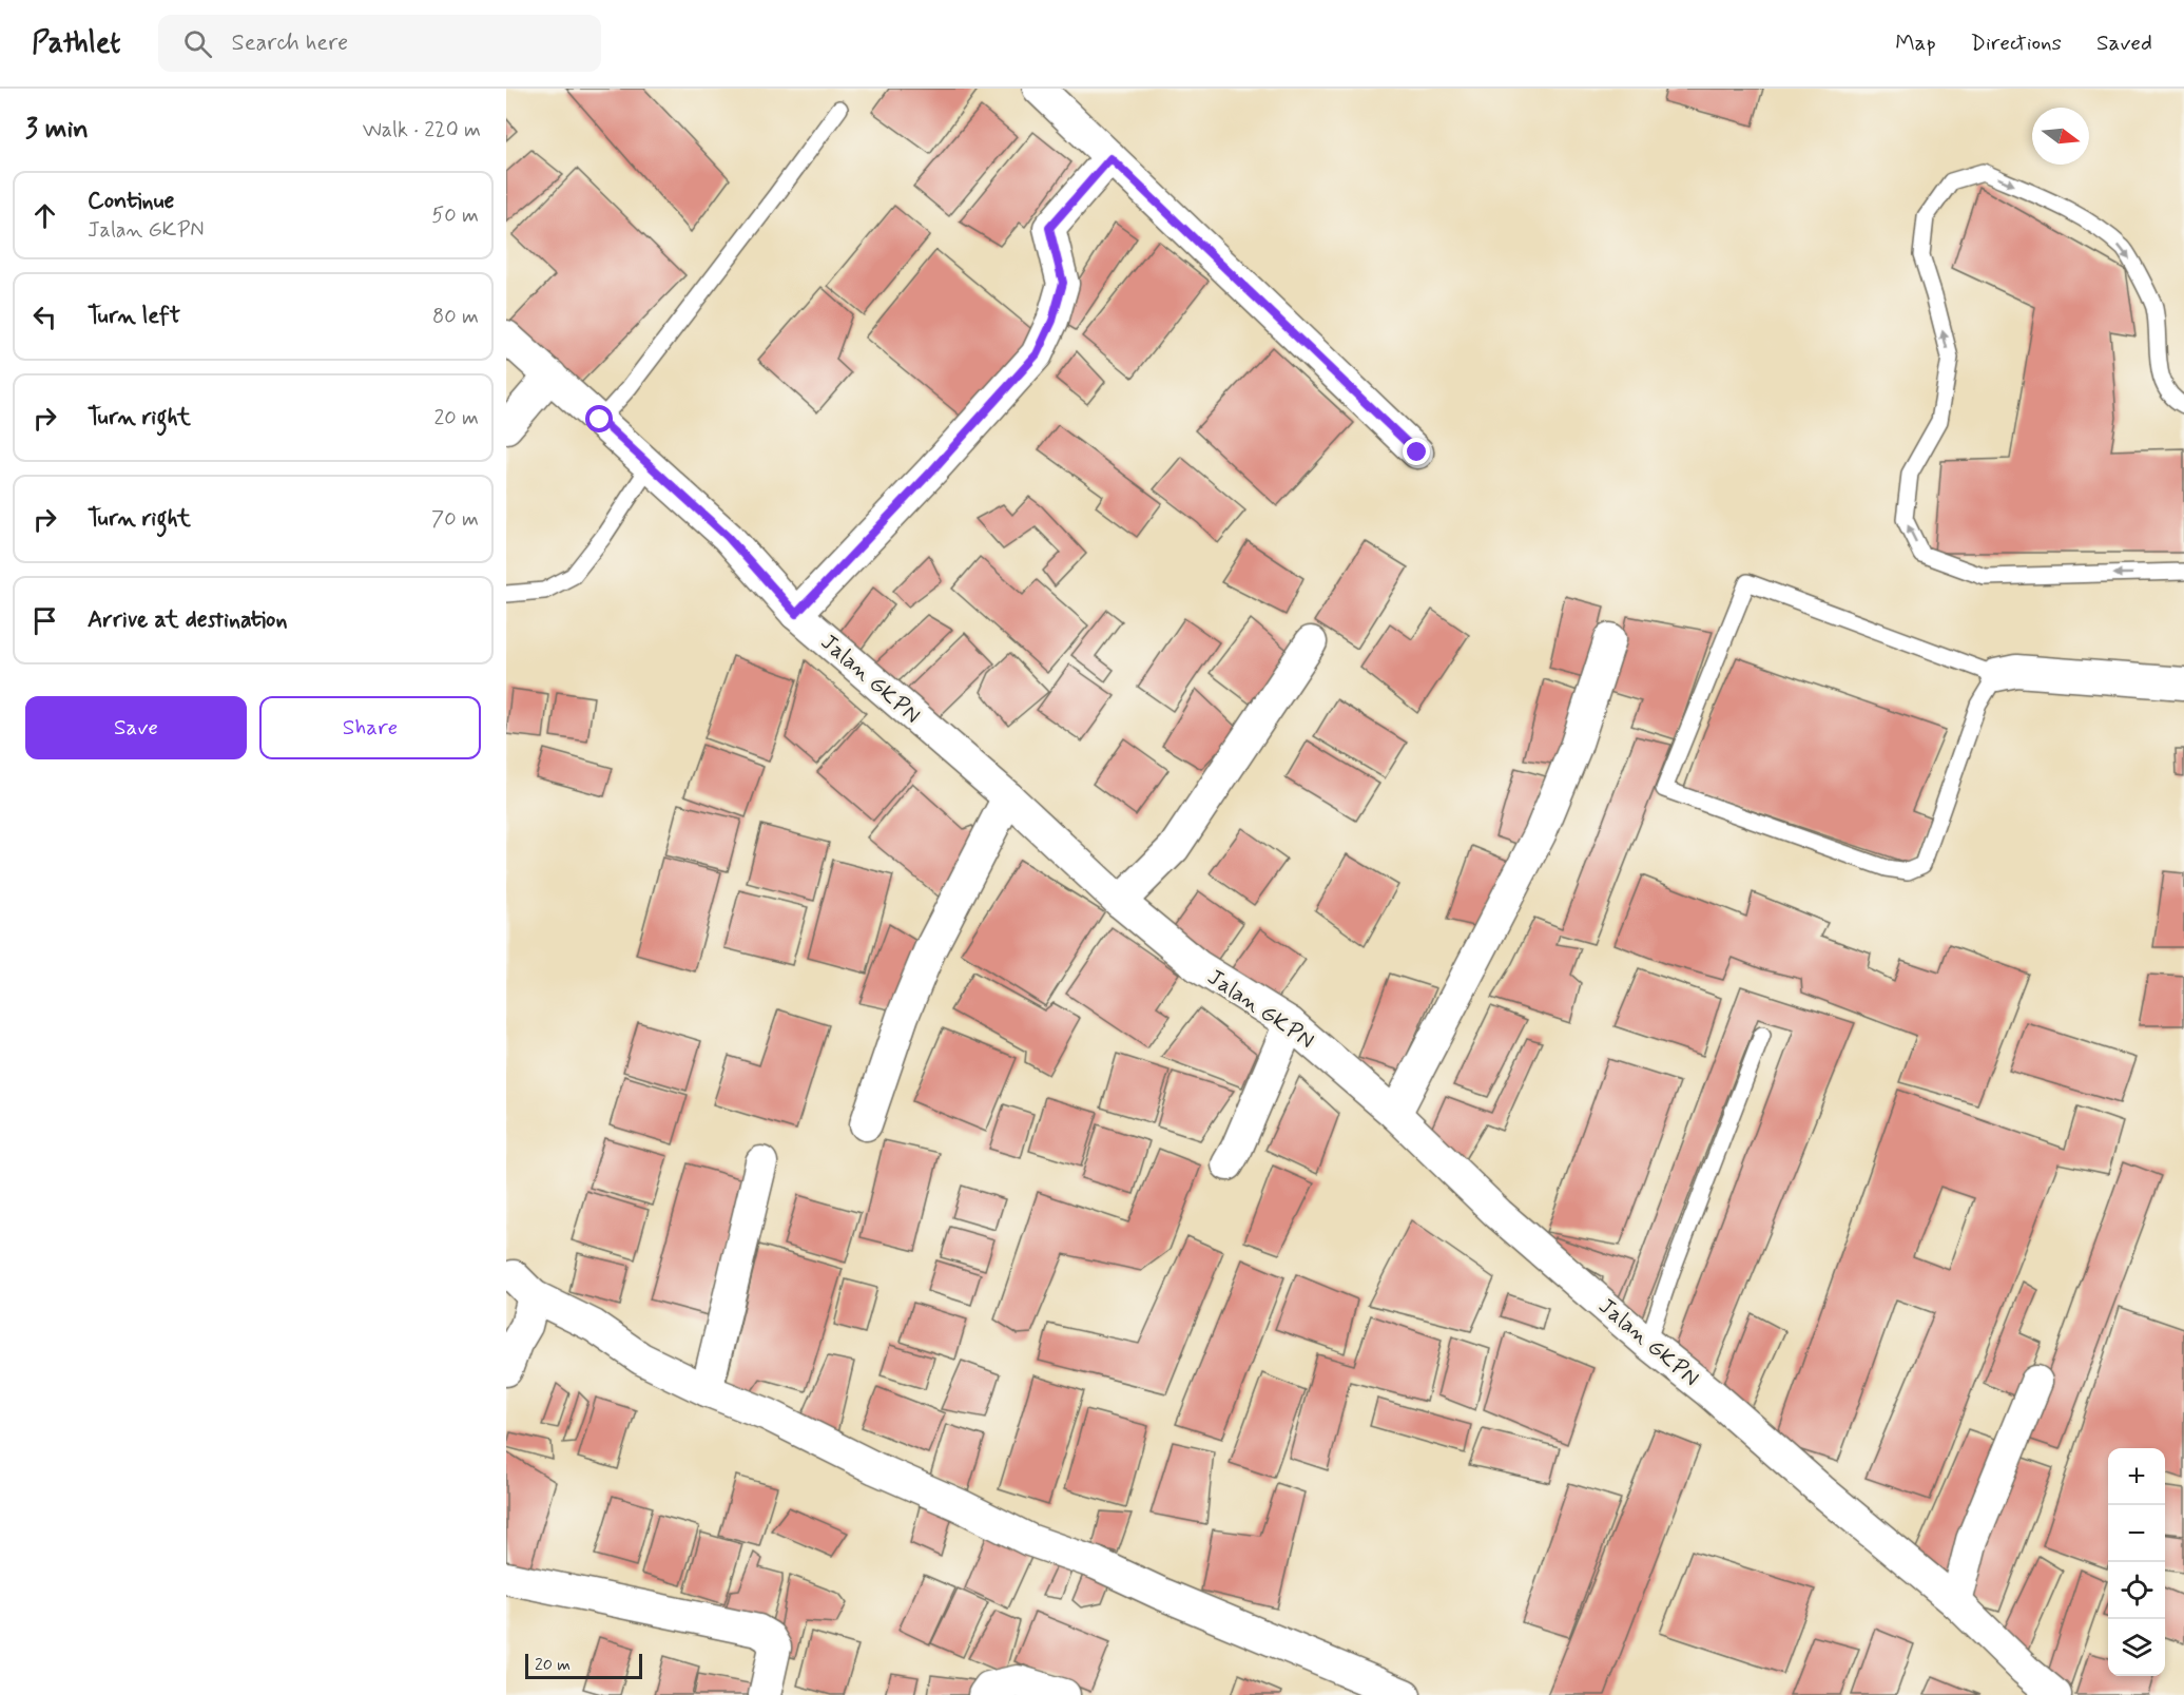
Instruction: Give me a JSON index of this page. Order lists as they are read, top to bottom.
{
  "streets": {
    "street": ["Jalan GKPN"]
  },
  "scale_bar": "20 m",
  "north": "right",
  "page": {
    "header": "Pathlet",
    "search": "Search here",
    "nav": ["Map", "Directions", "Saved"],
    "heading": ["3 min", "Walk · 220 m"],
    "list": [
      ["Continue", "Jalan GKPN", "50 m"],
      ["Turn left", "80 m"],
      ["Turn right", "20 m"],
      ["Turn right", "70 m"],
      "Arrive at destination"
    ],
    "buttons": ["Save", "Share"],
    "map_buttons": ["+", "−"],
    "scale": "20 m"
  }
}
